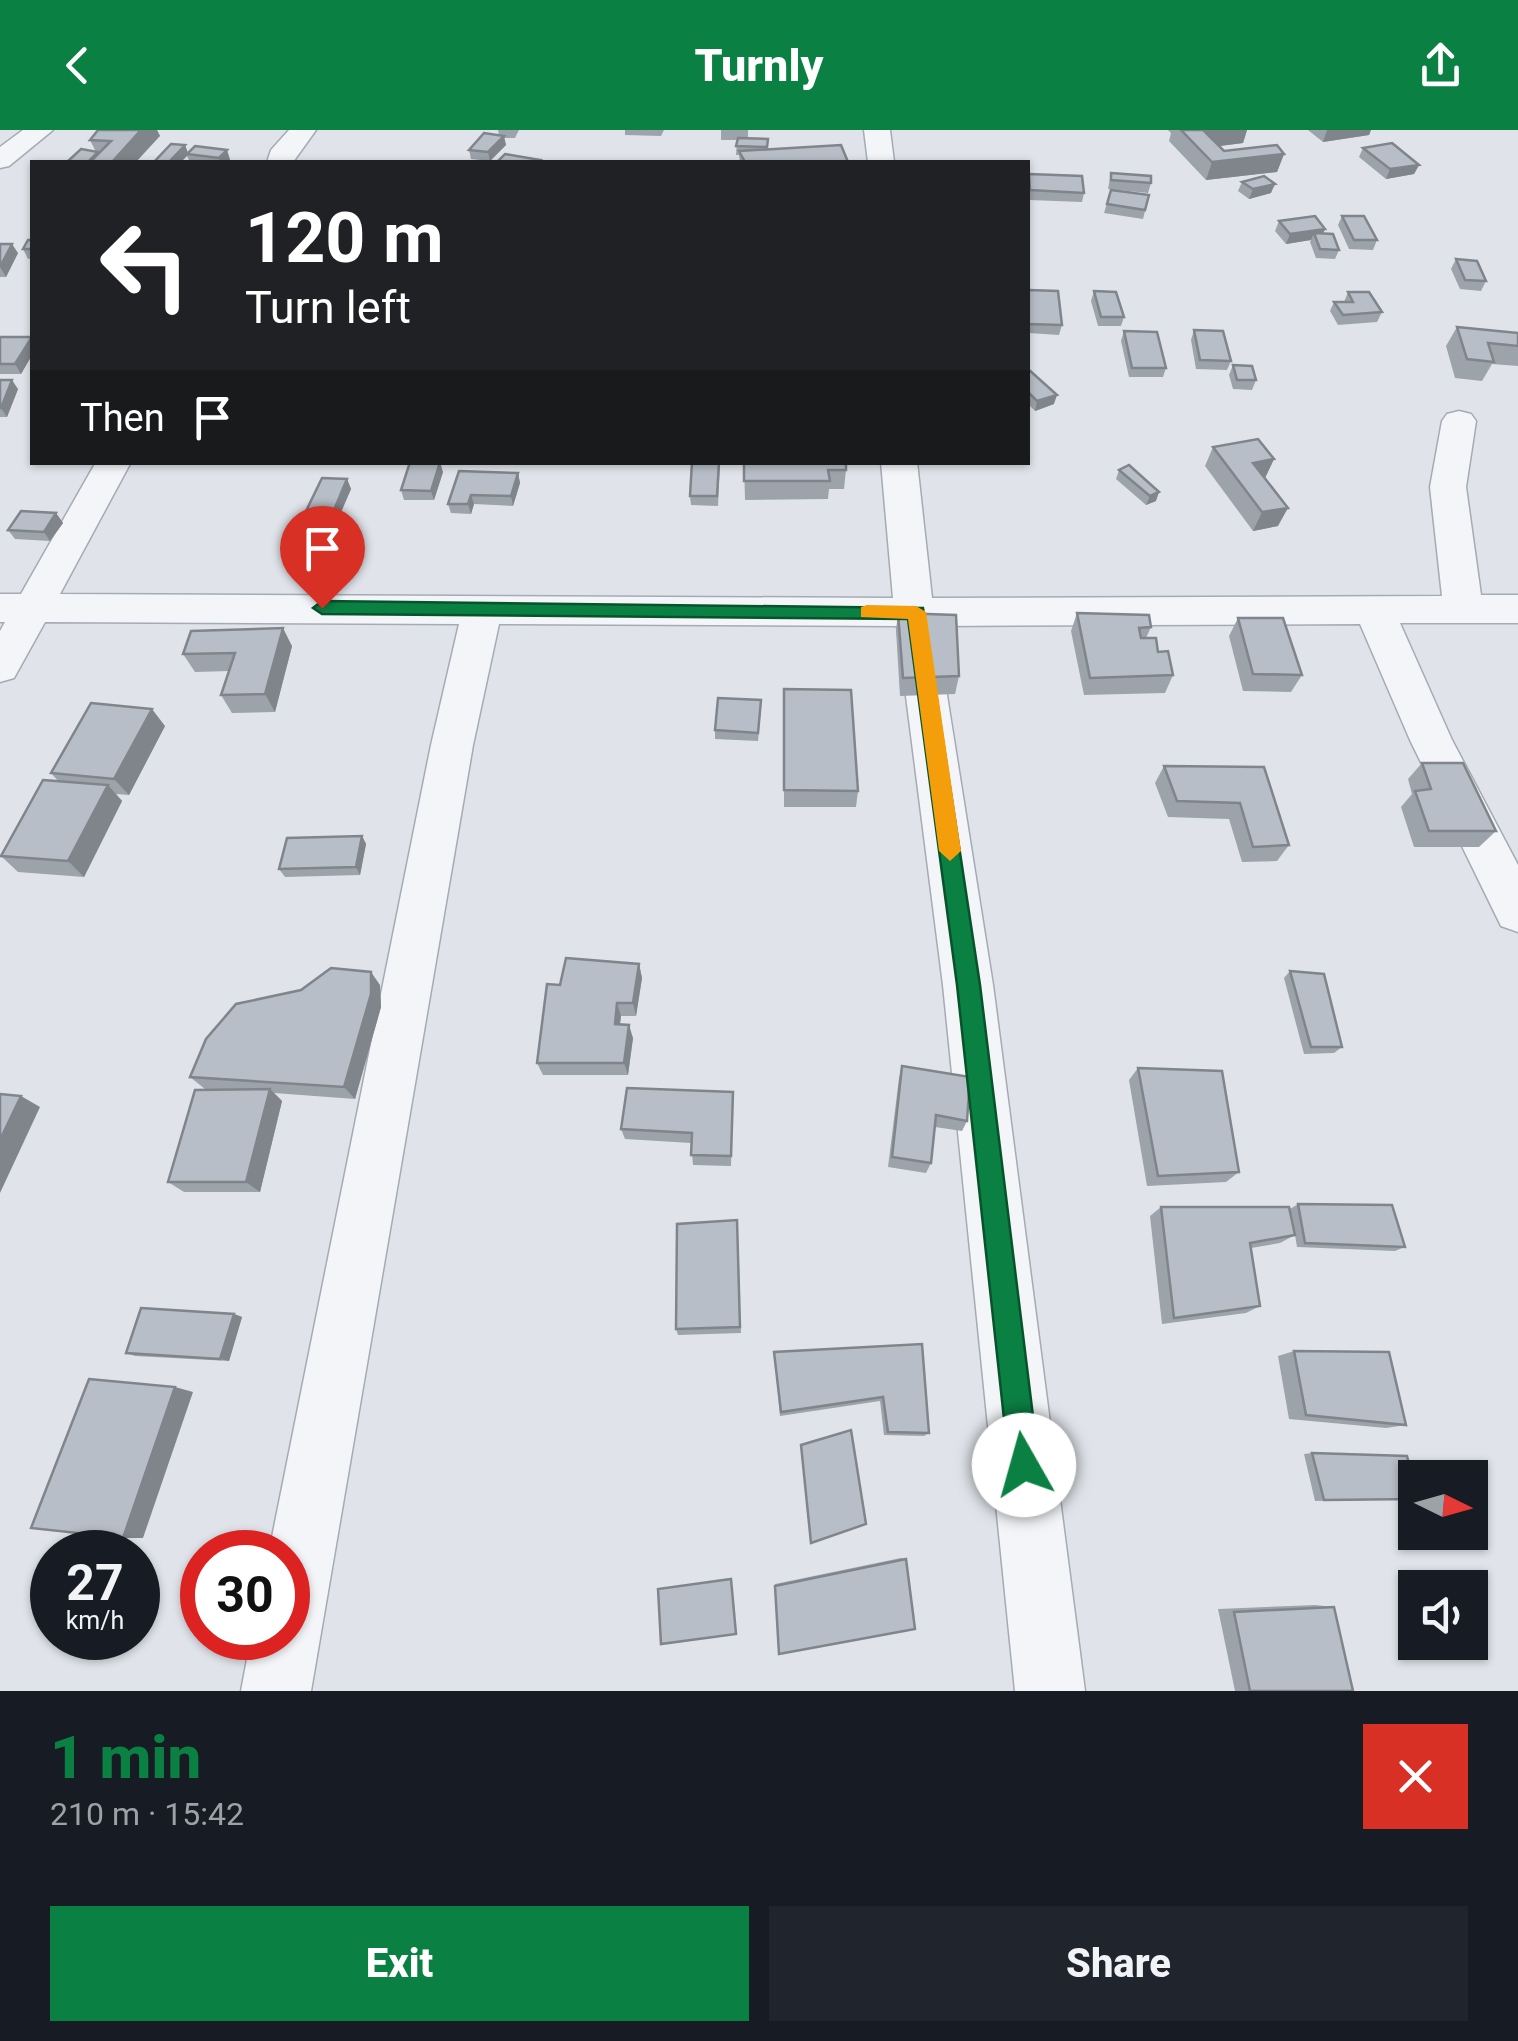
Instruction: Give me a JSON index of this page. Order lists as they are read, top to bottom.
{
  "north": "right",
  "page": {
    "header": "Turnly",
    "turn": ["120 m", "Turn left"],
    "then": "Then",
    "speed": "27 km/h",
    "limit": "30",
    "heading": ["1 min", "210 m · 15:42"],
    "buttons": ["Exit", "Share"]
  }
}
